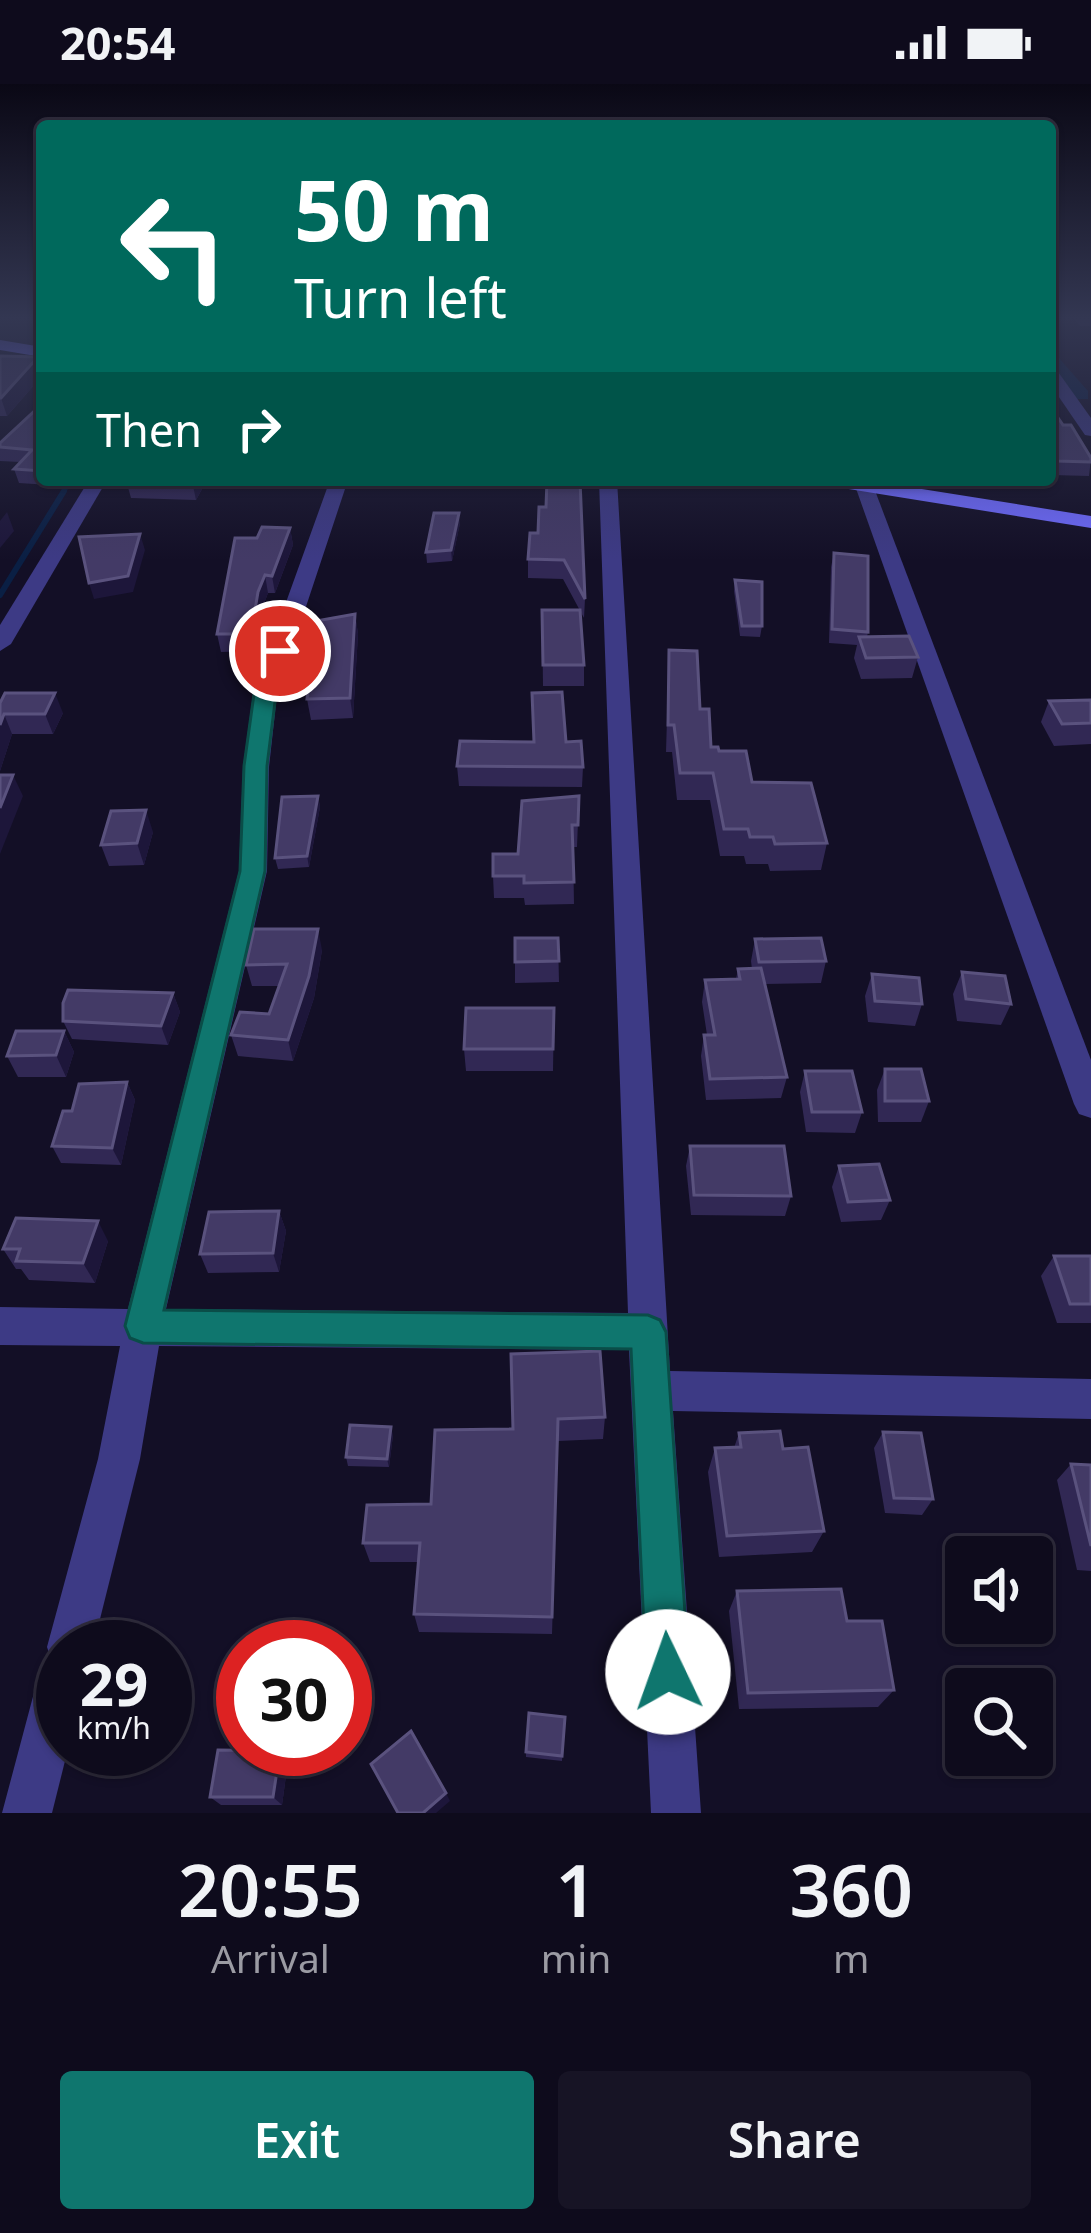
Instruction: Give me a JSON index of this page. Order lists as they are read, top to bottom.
{
  "page": {
    "status": "20:54",
    "turn": ["50 m", "Turn left"],
    "then": "Then",
    "speed": "29 km/h",
    "limit": "30",
    "eta": [
      "20:55",
      "Arrival",
      "1",
      "min",
      "360",
      "m"
    ],
    "buttons": ["Exit", "Share"]
  }
}
